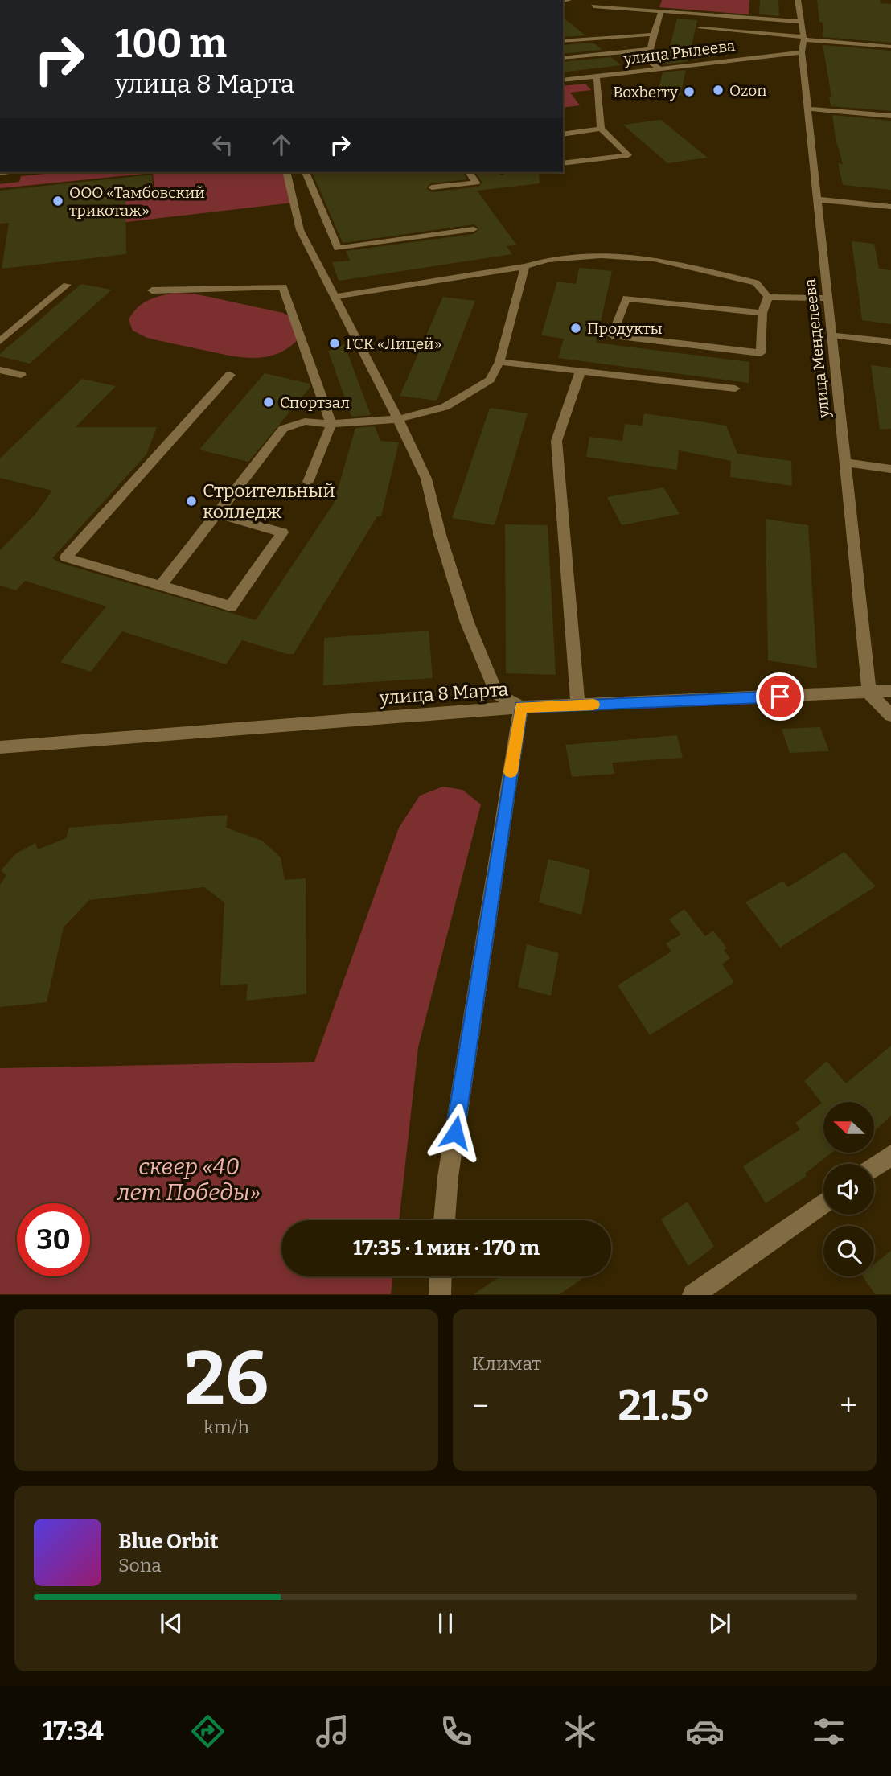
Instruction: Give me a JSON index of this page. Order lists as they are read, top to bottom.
{
  "streets": {
    "street": ["улица Рылеева", "улица Менделеева", "улица 8 Марта"]
  },
  "crossings": [
    ["улица Рылеева", "улица Менделеева"],
    ["улица Менделеева", "улица 8 Марта"]
  ],
  "parks": ["cквер «40 лет Победы»"],
  "places": [
    "Ozon",
    "Boxberry",
    "ООО «Тамбовский трикотаж»",
    "Продукты",
    "ГСК «Лицей»",
    "Спортзал",
    "Строительный колледж"
  ],
  "north": "left",
  "page": {
    "turn": ["100 m", "улица 8 Марта"],
    "limit": "30",
    "trip": "17:35 · 1 мин · 170 m",
    "tile": [
      ["26", "km/h"],
      "Климат"
    ],
    "heat": ["−", "21.5°", "+"],
    "song": ["Blue Orbit", "Sona"],
    "tabs": "17:34"
  }
}
